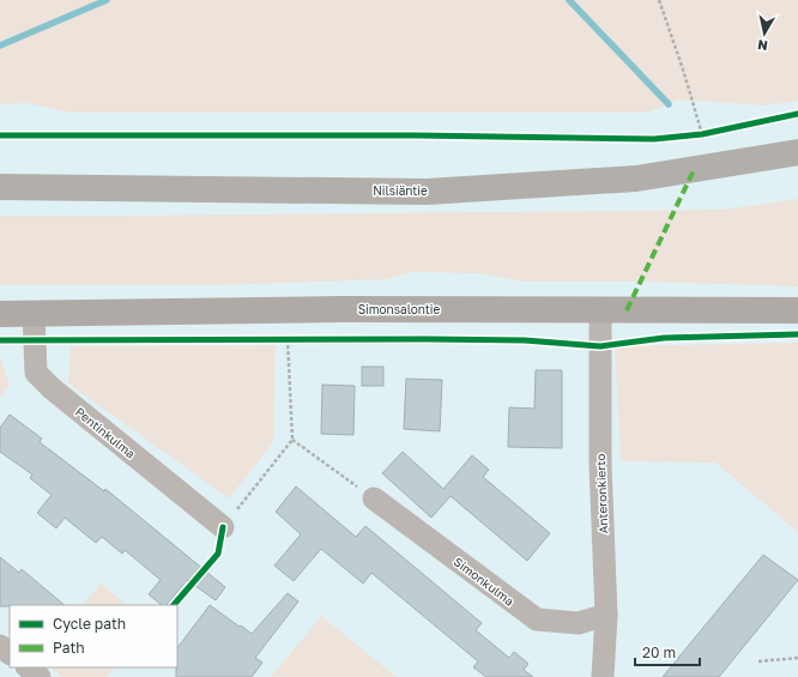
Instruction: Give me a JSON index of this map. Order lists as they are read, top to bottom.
{
  "streets": {
    "main road": ["Nilsiäntie"],
    "street": [
      "Simonsalontie",
      "Pentinkulma",
      "Anteronkierto",
      "Simonkulma"
    ]
  },
  "crossings": [
    ["Simonsalontie", "Pentinkulma"],
    ["Simonsalontie", "Anteronkierto"],
    ["Anteronkierto", "Simonkulma"]
  ],
  "legend": ["Cycle path", "Path"],
  "scale_bar": "20 m",
  "north": "bottom"
}
